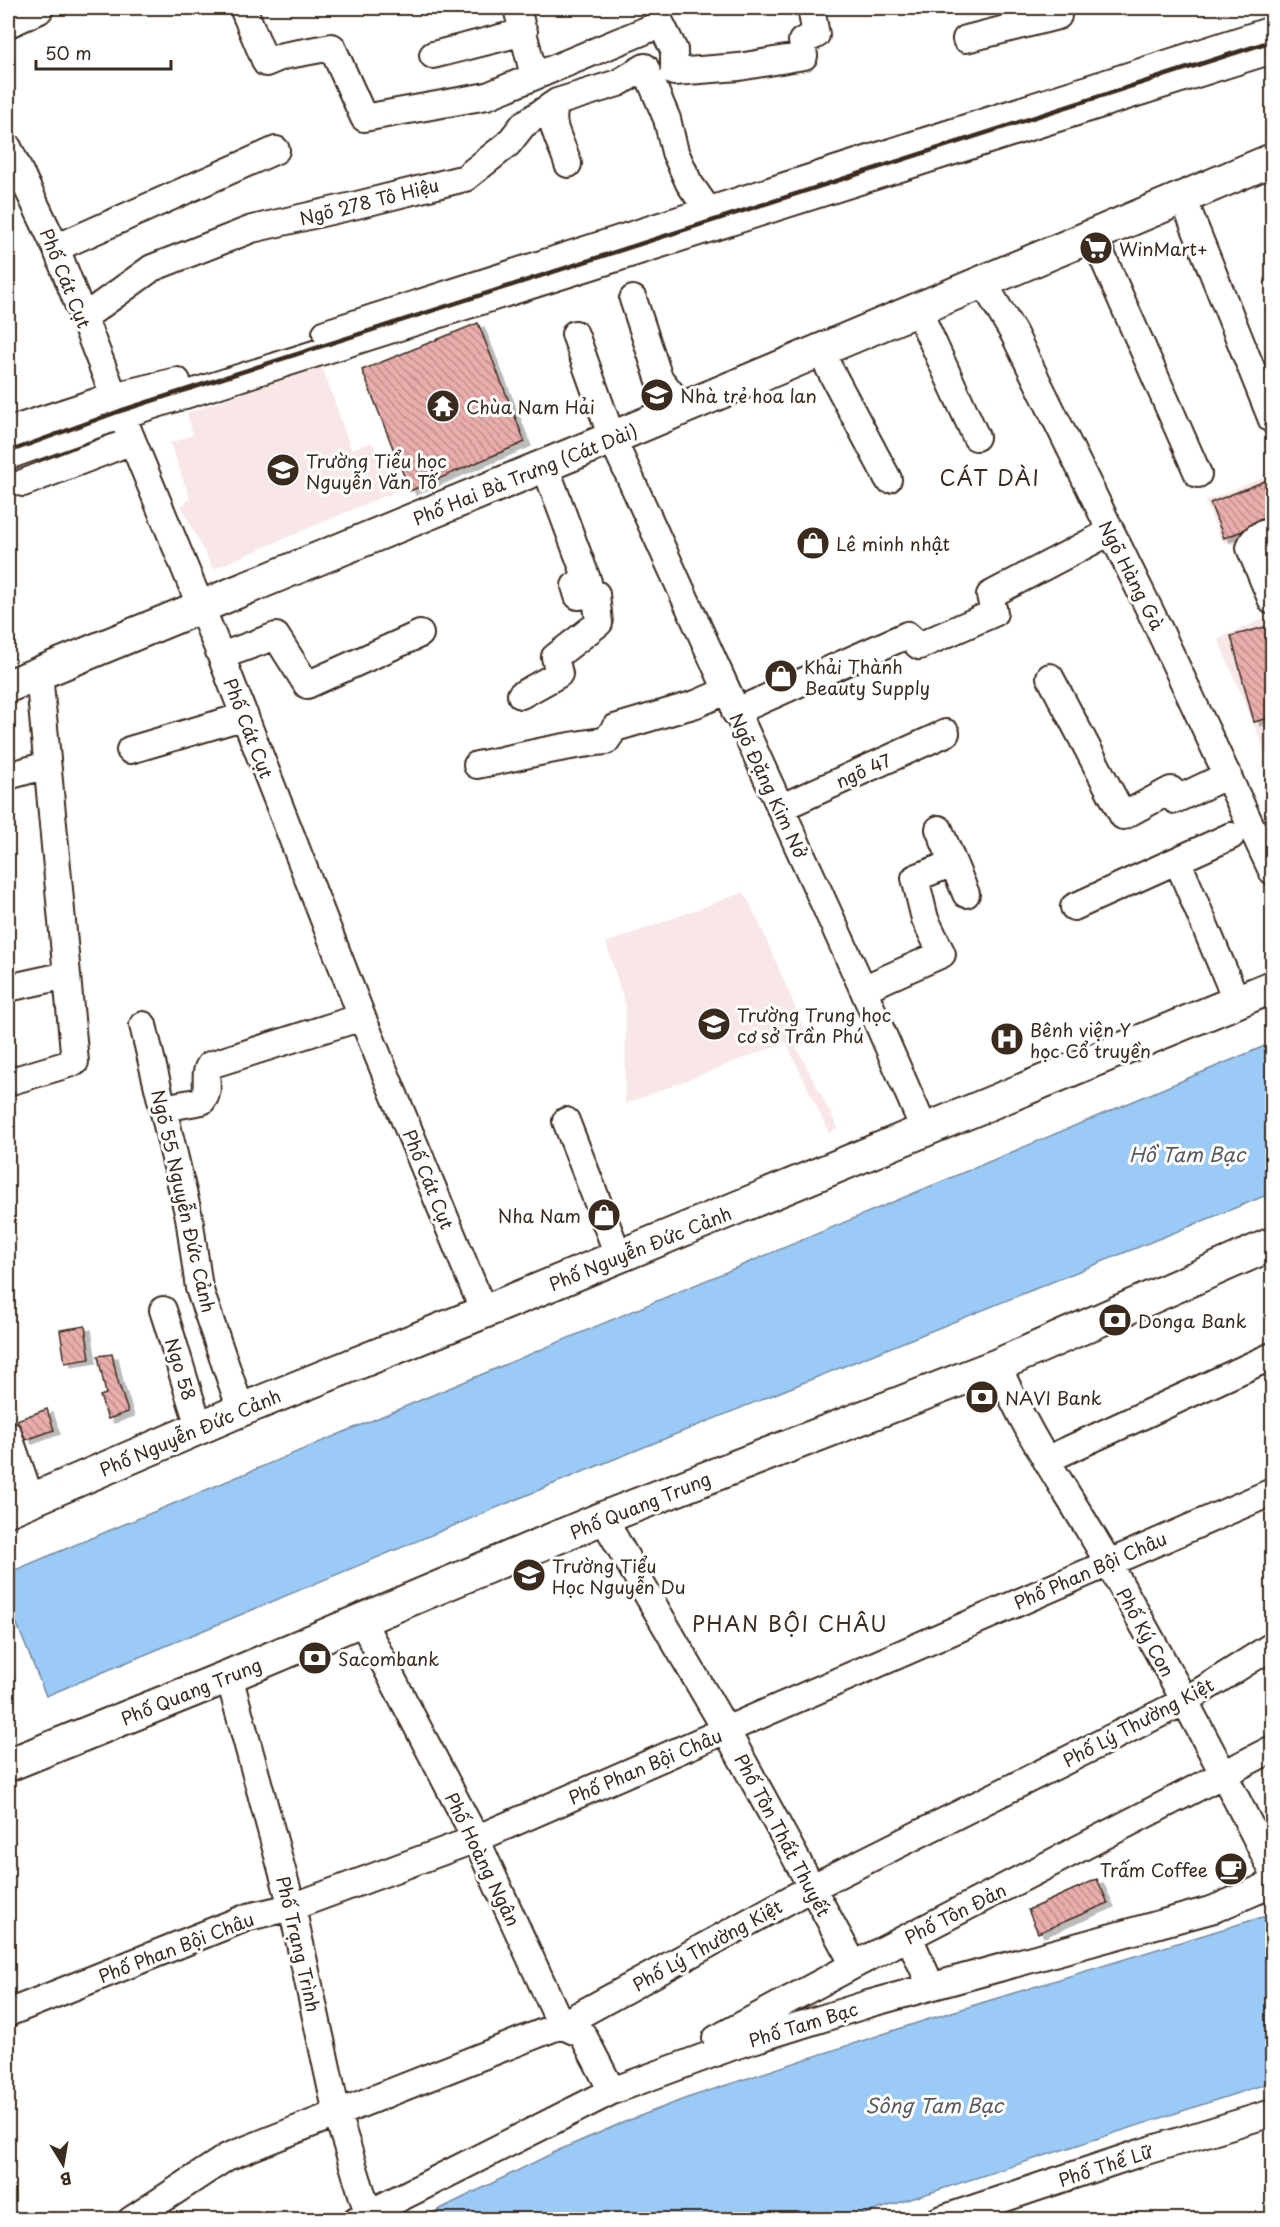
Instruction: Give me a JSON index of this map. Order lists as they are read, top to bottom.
{
  "streets": {
    "main road": ["Phố Hai Bà Trưng (Cát Dài)", "Phố Nguyễn Đức Cảnh", "Phố Quang Trung"],
    "street": [
      "Ngõ 278 Tô Hiệu",
      "Phố Cát Cụt",
      "Ngõ Hàng Gà",
      "ngõ 47",
      "Ngõ Đặng Kim Nở",
      "Ngõ 55 Nguyễn Đức Cảnh",
      "Ngo 58",
      "Phố Phan Bội Châu",
      "Phố Ký Con",
      "Phố Lý Thường Kiệt",
      "Phố Tôn Thất Thuyết",
      "Phố Hoàng Ngân",
      "Phố Tôn Đản",
      "Phố Trạng Trình",
      "Phố Tam Bạc",
      "Phố Thế Lữ"
    ]
  },
  "crossings": [
    ["Ngõ 278 Tô Hiệu", "Phố Cát Cụt"],
    ["Phố Cát Cụt", "Phố Hai Bà Trưng (Cát Dài)"],
    ["Phố Cát Cụt", "Phố Nguyễn Đức Cảnh"],
    ["Phố Hai Bà Trưng (Cát Dài)", "Ngõ Hàng Gà"],
    ["Phố Hai Bà Trưng (Cát Dài)", "Ngõ Đặng Kim Nở"],
    ["ngõ 47", "Ngõ Đặng Kim Nở"],
    ["Ngõ Đặng Kim Nở", "Phố Nguyễn Đức Cảnh"],
    ["Ngõ 55 Nguyễn Đức Cảnh", "Phố Nguyễn Đức Cảnh"],
    ["Phố Nguyễn Đức Cảnh", "Ngo 58"],
    ["Phố Quang Trung", "Phố Ký Con"],
    ["Phố Quang Trung", "Phố Tôn Thất Thuyết"],
    ["Phố Quang Trung", "Phố Hoàng Ngân"],
    ["Phố Quang Trung", "Phố Trạng Trình"],
    ["Phố Phan Bội Châu", "Phố Ký Con"],
    ["Phố Phan Bội Châu", "Phố Tôn Thất Thuyết"],
    ["Phố Phan Bội Châu", "Phố Hoàng Ngân"],
    ["Phố Phan Bội Châu", "Phố Trạng Trình"],
    ["Phố Ký Con", "Phố Lý Thường Kiệt"],
    ["Phố Ký Con", "Phố Tôn Đản"],
    ["Phố Lý Thường Kiệt", "Phố Tôn Thất Thuyết"],
    ["Phố Lý Thường Kiệt", "Phố Hoàng Ngân"],
    ["Phố Lý Thường Kiệt", "Phố Trạng Trình"],
    ["Phố Tôn Thất Thuyết", "Phố Tôn Đản"],
    ["Phố Tôn Đản", "Phố Tam Bạc"],
    ["Phố Trạng Trình", "Phố Tam Bạc"]
  ],
  "districts": ["CÁT DÀI", "PHAN BỘI CHÂU"],
  "water": ["Hồ Tam Bạc", "Sông Tam Bạc"],
  "places": {
    "supermarket": ["WinMart+"],
    "school or university": [
      "Nhà trẻ hoa lan",
      "Trường Tiểu học Nguyễn Văn Tố",
      "Trường Trung học cơ sở Trần Phú",
      "Trường Tiểu Học Nguyễn Du"
    ],
    "temple": ["Chùa Nam Hải"],
    "shop": ["Lê minh nhật", "Khải Thành Beauty Supply", "Nha Nam"],
    "hospital": ["Bênh viện Y học Cổ truyền"],
    "bank": ["Donga Bank", "NAVI Bank", "Sacombank"],
    "cafe": ["Trấm Coffee"]
  },
  "scale_bar": "50 m",
  "north": "bottom"
}
